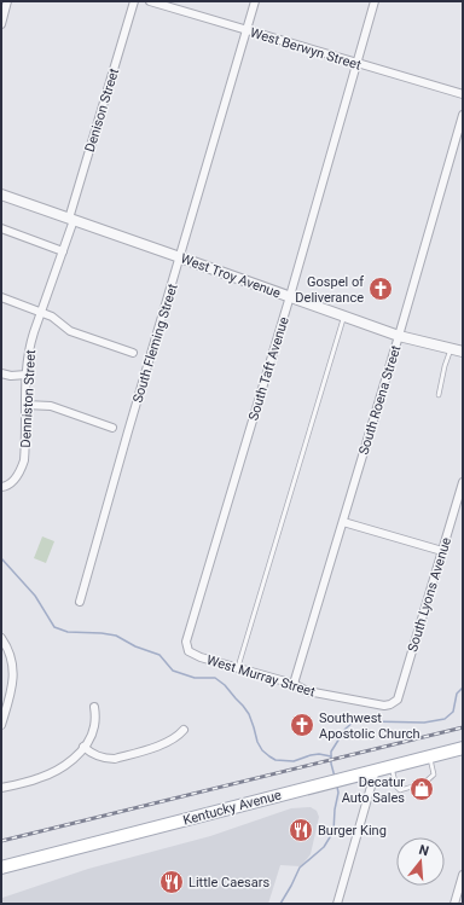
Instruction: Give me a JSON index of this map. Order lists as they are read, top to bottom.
{
  "streets": {
    "main road": ["Kentucky Avenue"],
    "street": [
      "West Berwyn Street",
      "Denison Street",
      "West Troy Avenue",
      "South Fleming Street",
      "South Taft Avenue",
      "Denniston Street",
      "South Roena Street",
      "South Lyons Avenue",
      "West Murray Street"
    ]
  },
  "crossings": [
    ["West Berwyn Street", "South Fleming Street"],
    ["West Berwyn Street", "South Taft Avenue"],
    ["Denison Street", "West Troy Avenue"],
    ["Denison Street", "Denniston Street"],
    ["West Troy Avenue", "South Fleming Street"],
    ["West Troy Avenue", "South Taft Avenue"],
    ["West Troy Avenue", "Denniston Street"],
    ["West Troy Avenue", "South Roena Street"],
    ["South Taft Avenue", "West Murray Street"],
    ["South Roena Street", "West Murray Street"],
    ["South Lyons Avenue", "West Murray Street"]
  ],
  "places": {
    "church": ["Gospel of Deliverance", "Southwest Apostolic Church"],
    "shop": ["Decatur Auto Sales"],
    "restaurant": ["Burger King", "Little Caesars"]
  },
  "north": "top"
}
